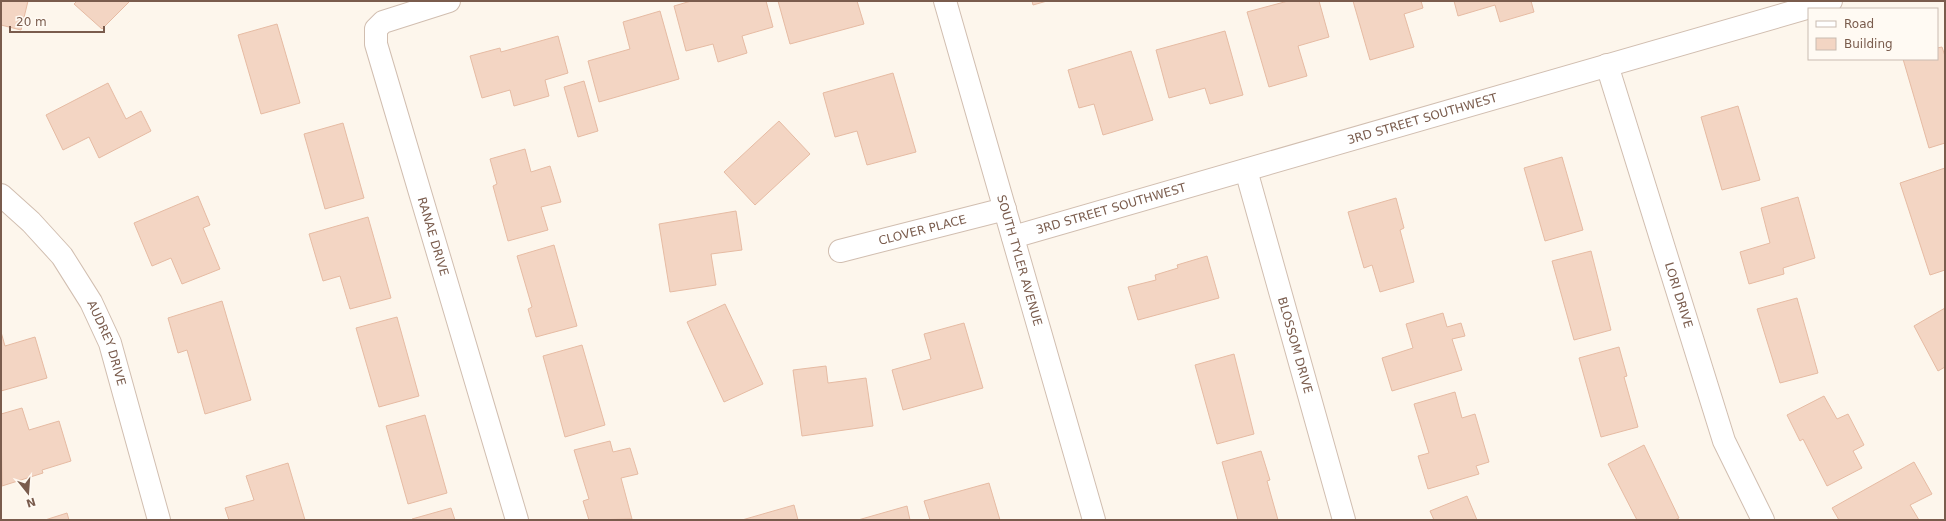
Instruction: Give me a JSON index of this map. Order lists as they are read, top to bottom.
{
  "streets": {
    "street": [
      "3RD STREET SOUTHWEST",
      "CLOVER PLACE",
      "RANAE DRIVE",
      "SOUTH TYLER AVENUE",
      "LORI DRIVE",
      "AUDREY DRIVE",
      "BLOSSOM DRIVE"
    ]
  },
  "crossings": [
    ["3RD STREET SOUTHWEST", "SOUTH TYLER AVENUE"],
    ["3RD STREET SOUTHWEST", "LORI DRIVE"],
    ["3RD STREET SOUTHWEST", "BLOSSOM DRIVE"],
    ["CLOVER PLACE", "SOUTH TYLER AVENUE"]
  ],
  "legend": ["Road", "Building"],
  "scale_bar": "20 m",
  "north": "bottom"
}
